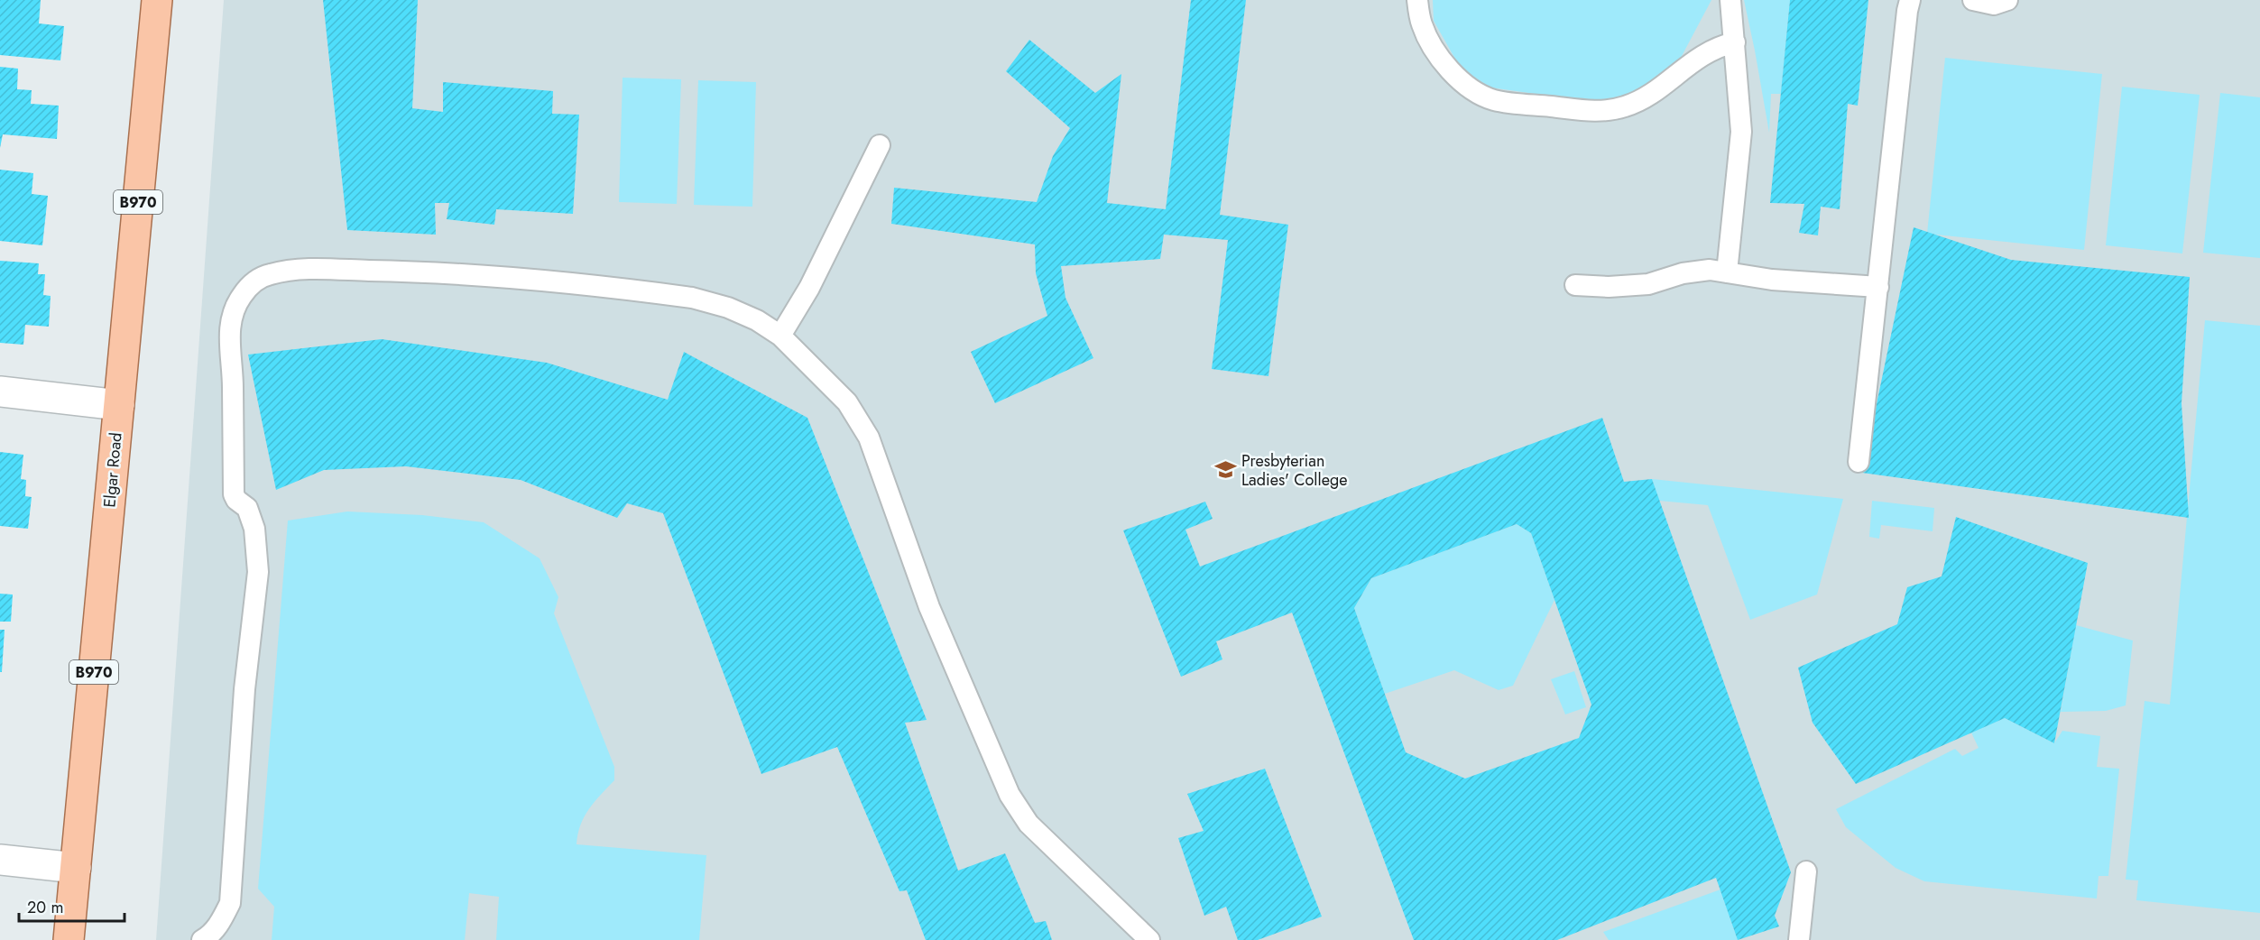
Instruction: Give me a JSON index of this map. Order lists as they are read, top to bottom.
{
  "streets": {
    "main road": ["B970", "Elgar Road"]
  },
  "places": {
    "school or university": ["Presbyterian Ladies' College"]
  },
  "scale_bar": "20 m"
}
